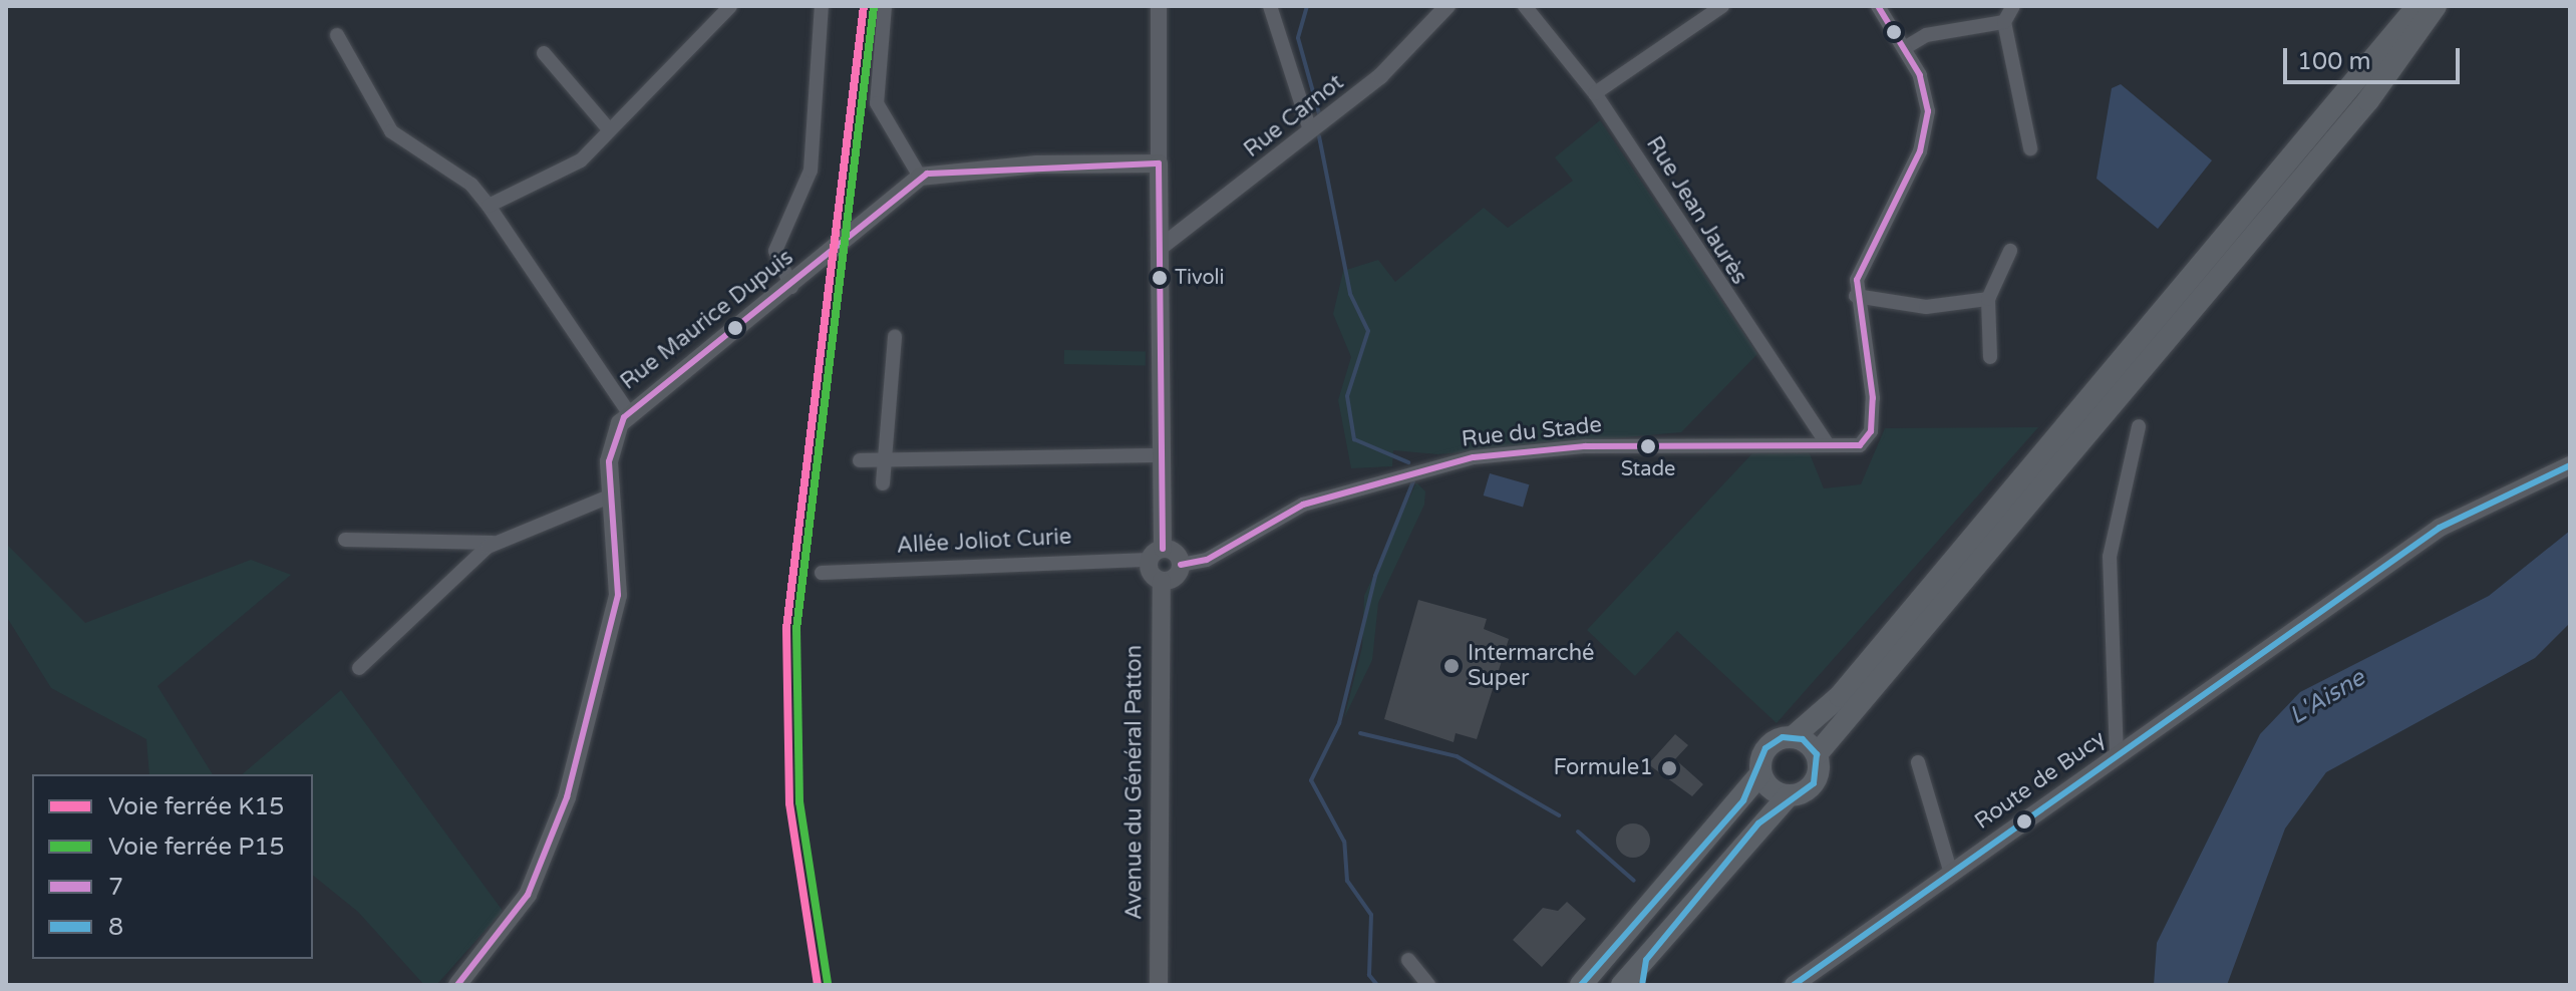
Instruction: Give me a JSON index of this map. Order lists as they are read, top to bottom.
{
  "streets": {
    "main road": ["Rue Maurice Dupuis", "Route de Bucy", "Avenue du Général Patton"],
    "street": [
      "Rue Carnot",
      "Rue Jean Jaurès",
      "Rue du Stade",
      "Allée Joliot Curie"
    ]
  },
  "crossings": [
    ["Rue Jean Jaurès", "Rue du Stade"]
  ],
  "water": ["L'Aisne"],
  "places": [
    "Tivoli",
    "Stade",
    "Intermarché Super",
    "Formule1"
  ],
  "lines": [
    "rail line K15",
    "transit line 7",
    "rail line P15",
    "transit line 8"
  ],
  "legend": [
    "Voie ferrée K15",
    "Voie ferrée P15",
    "7",
    "8"
  ],
  "scale_bar": "100 m"
}
